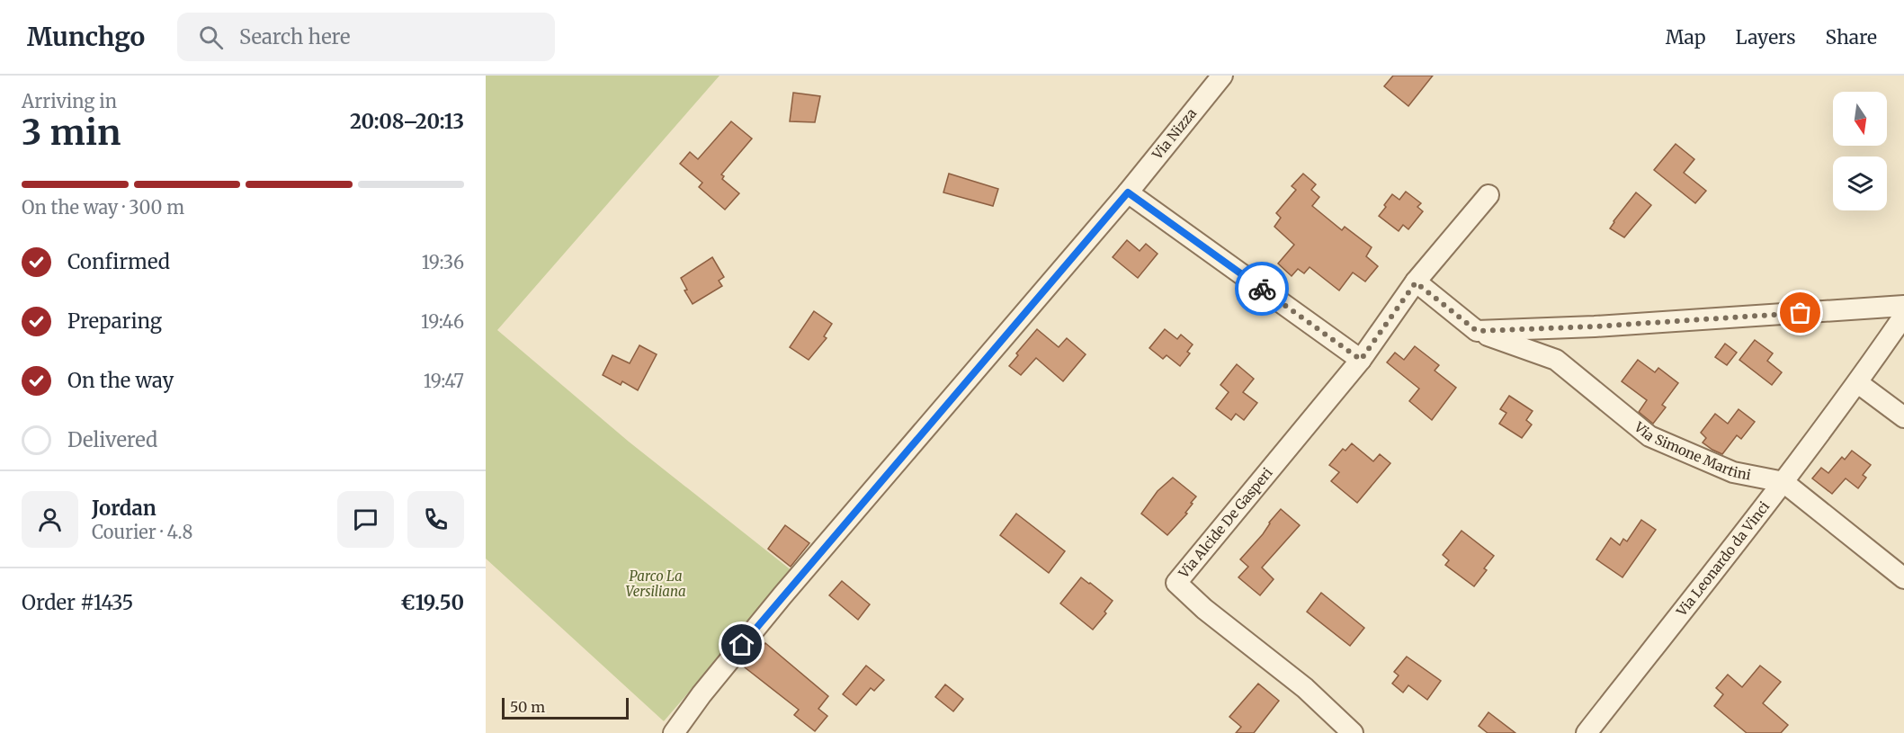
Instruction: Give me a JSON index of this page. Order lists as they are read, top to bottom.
{
  "streets": {
    "street": [
      "Via Nizza",
      "Via Simone Martini",
      "Via Alcide De Gasperi",
      "Via Leonardo da Vinci"
    ]
  },
  "crossings": [
    ["Via Simone Martini", "Via Leonardo da Vinci"]
  ],
  "parks": ["Parco La Versiliana"],
  "scale_bar": "50 m",
  "north": "bottom",
  "page": {
    "header": "Munchgo",
    "search": "Search here",
    "nav": ["Map", "Layers", "Share"],
    "heading": ["3 min", "Arriving in", "20:08–20:13"],
    "panel": [
      "Jordan",
      "Courier · 4.8",
      "Order #1435",
      "€19.50"
    ],
    "bar": "On the way · 300 m",
    "list": [
      ["Confirmed", "19:36"],
      ["Preparing", "19:46"],
      ["On the way", "19:47"],
      "Delivered"
    ],
    "scale": "50 m"
  }
}
